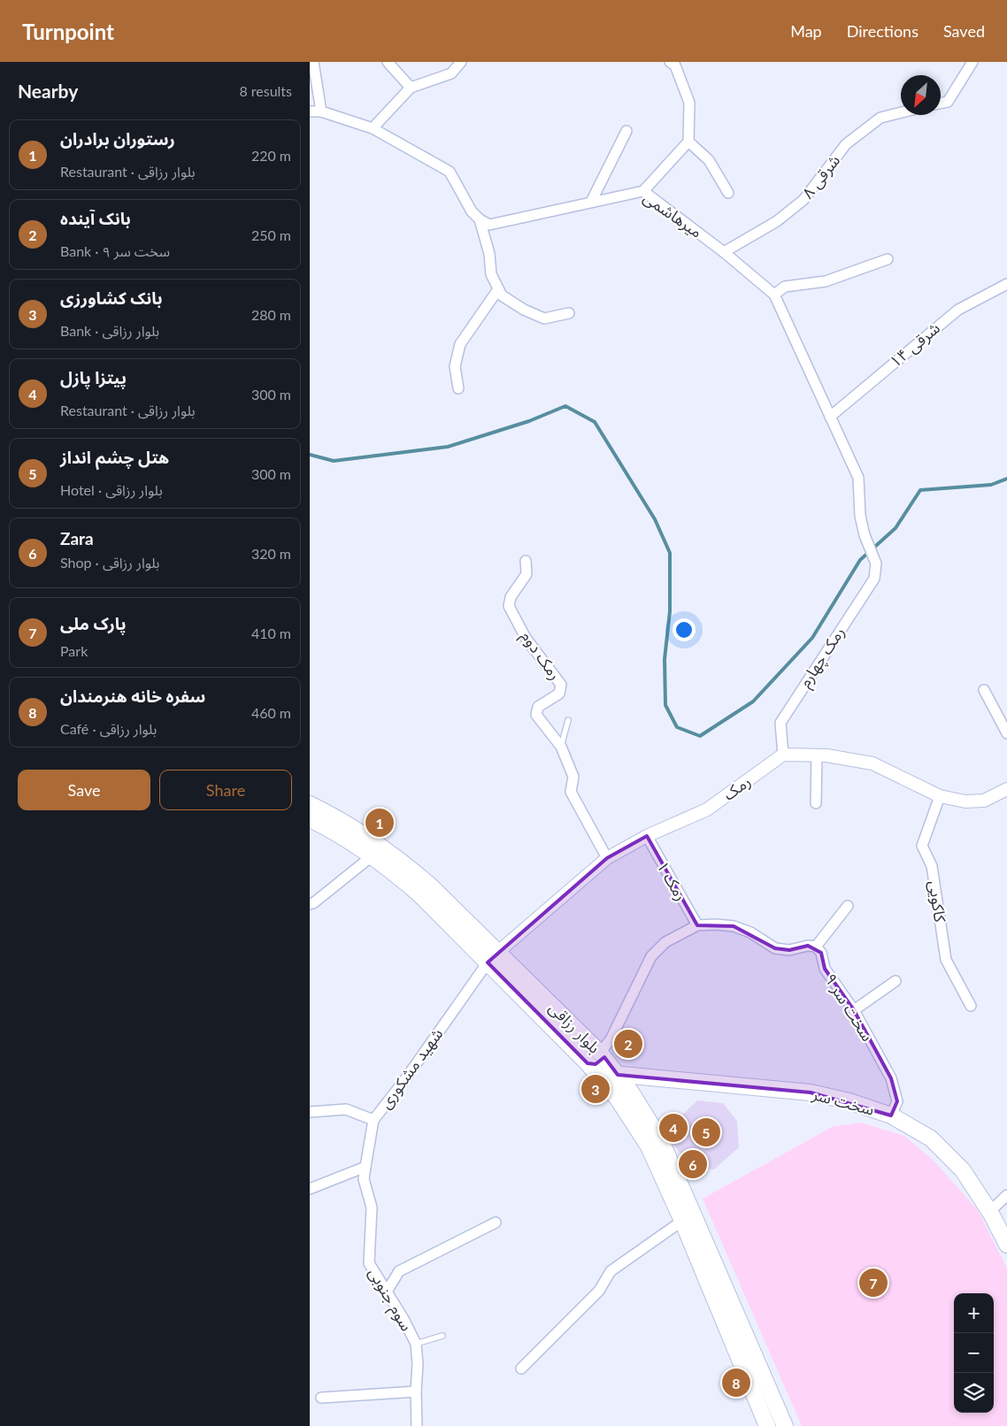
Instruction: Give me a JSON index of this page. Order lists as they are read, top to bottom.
{
  "streets": {
    "main road": ["بلوار رزاقی", "سخت سر"],
    "street": [
      "شرقی ۸",
      "میرهاشمی",
      "شرقی ۱۴",
      "رمک دوم",
      "رمک چهارم",
      "رمک",
      "رمک ۱",
      "کاکویی",
      "سخت سر ۹",
      "شهید مشکوری",
      "سوم جنوبی"
    ]
  },
  "crossings": [
    ["شرقی ۸", "میرهاشمی"],
    ["میرهاشمی", "شرقی ۱۴"],
    ["میرهاشمی", "رمک چهارم"],
    ["رمک دوم", "رمک"],
    ["رمک چهارم", "رمک"],
    ["رمک", "رمک ۱"],
    ["رمک", "بلوار رزاقی"],
    ["رمک", "شهید مشکوری"],
    ["سخت سر ۹", "سخت سر"],
    ["بلوار رزاقی", "شهید مشکوری"],
    ["بلوار رزاقی", "سخت سر"],
    ["شهید مشکوری", "سوم جنوبی"]
  ],
  "north": "bottom left",
  "page": {
    "header": "Turnpoint",
    "nav": ["Map", "Directions", "Saved"],
    "heading": ["Nearby", "8 results"],
    "list": [
      {
        "mark": "1",
        "name": "رستوران برادران",
        "note": "Restaurant · بلوار رزاقی",
        "value": "220 m"
      },
      {
        "mark": "2",
        "name": "بانک آینده",
        "note": "Bank · سخت سر ۹",
        "value": "250 m"
      },
      {
        "mark": "3",
        "name": "بانک کشاورزی",
        "note": "Bank · بلوار رزاقی",
        "value": "280 m"
      },
      {
        "mark": "4",
        "name": "پیتزا پازل",
        "note": "Restaurant · بلوار رزاقی",
        "value": "300 m"
      },
      {
        "mark": "5",
        "name": "هتل چشم انداز",
        "note": "Hotel · بلوار رزاقی",
        "value": "300 m"
      },
      {
        "mark": "6",
        "name": "Zara",
        "note": "Shop · بلوار رزاقی",
        "value": "320 m"
      },
      {
        "mark": "7",
        "name": "پارک ملی",
        "note": "Park",
        "value": "410 m"
      },
      {
        "mark": "8",
        "name": "سفره خانه هنرمندان",
        "note": "Café · بلوار رزاقی",
        "value": "460 m"
      }
    ],
    "buttons": ["Save", "Share"],
    "pins": [
      "1",
      "2",
      "3",
      "4",
      "5",
      "6",
      "7",
      "8"
    ],
    "map_buttons": ["+", "−"]
  }
}
